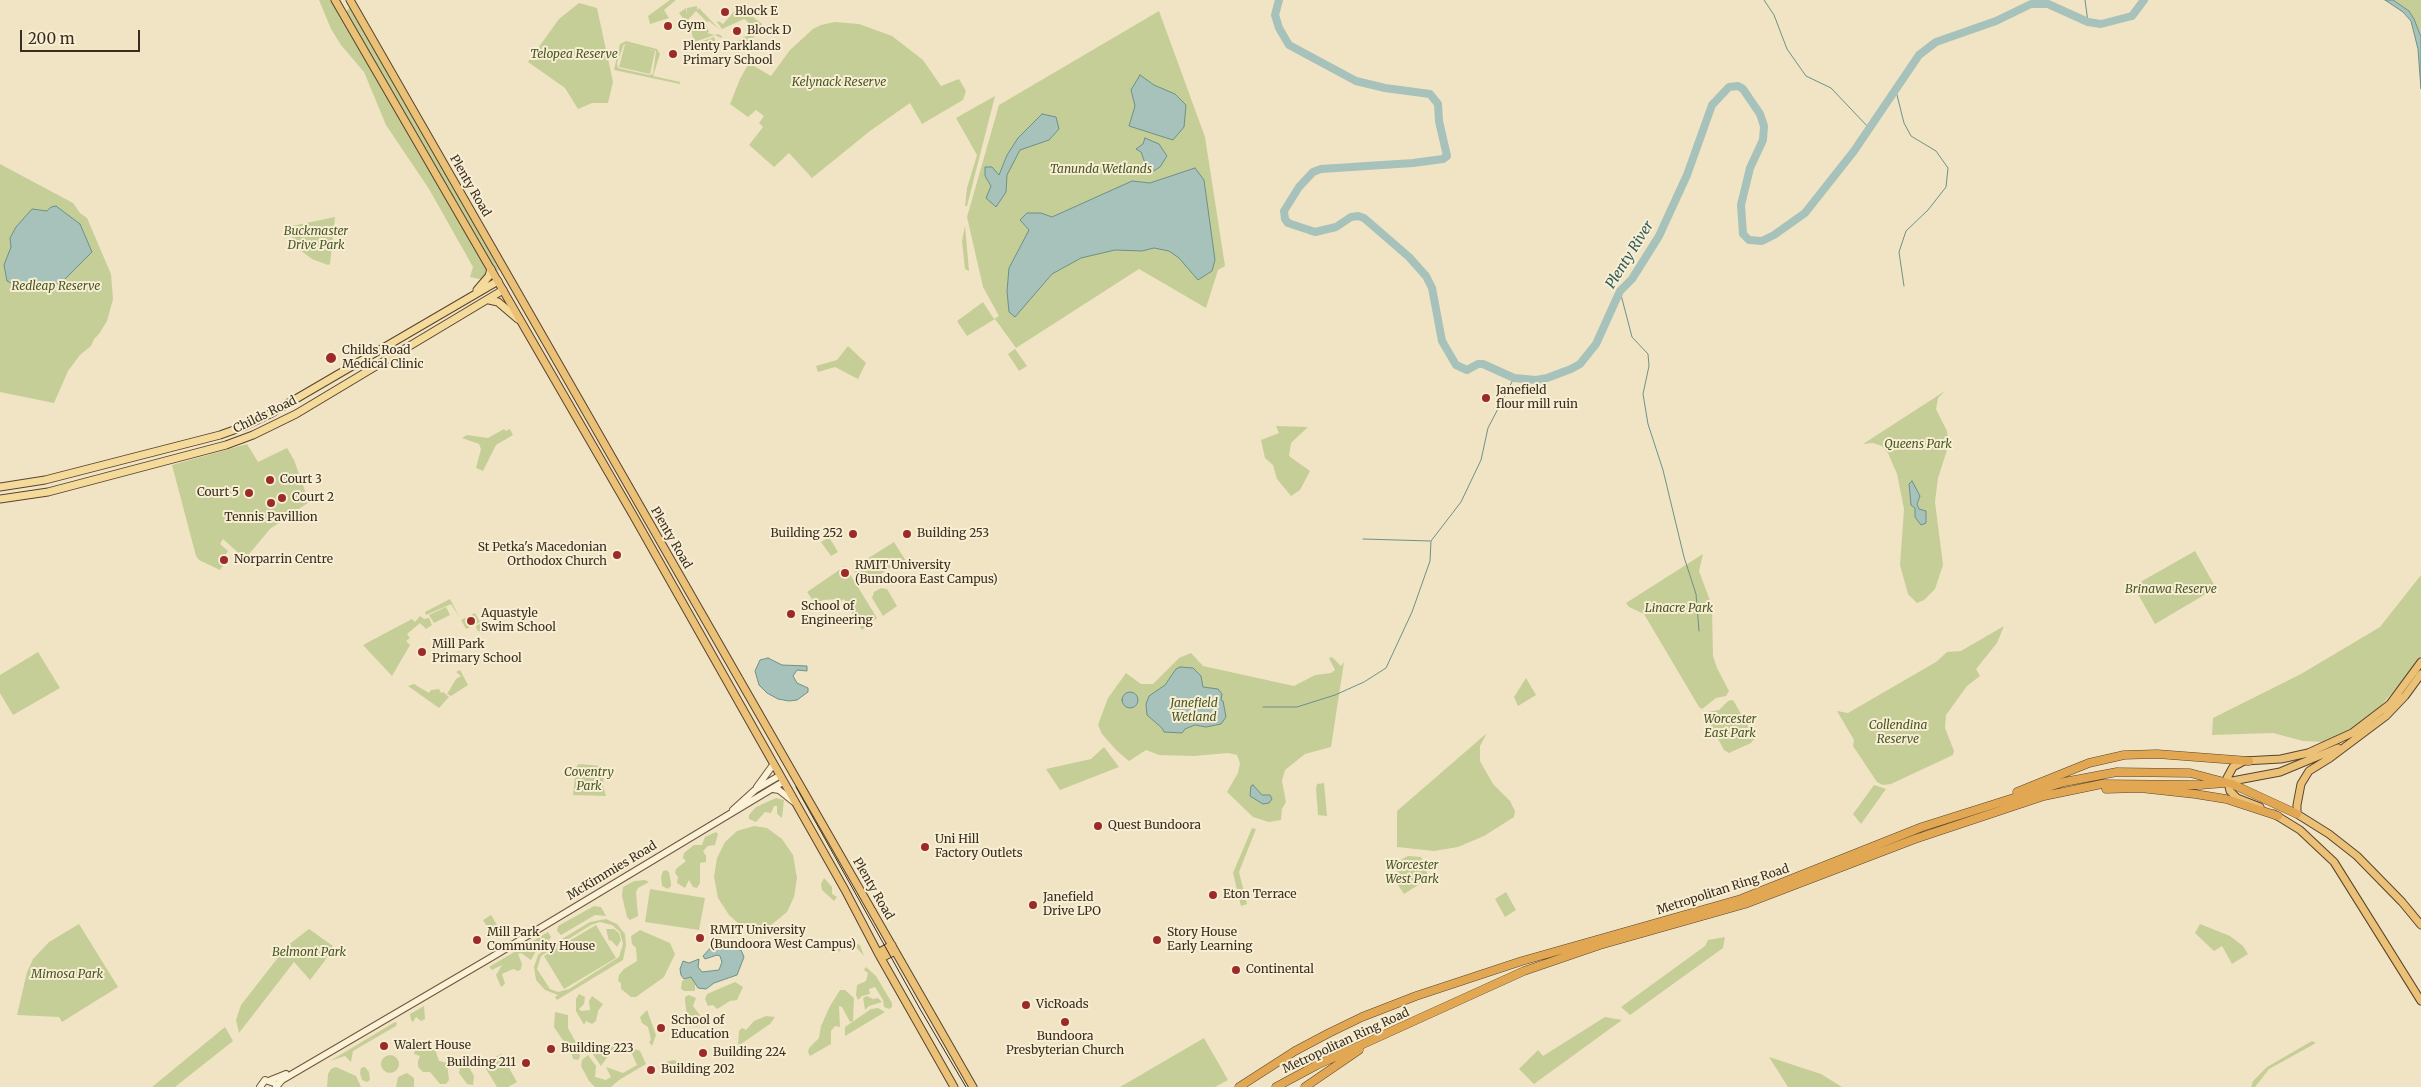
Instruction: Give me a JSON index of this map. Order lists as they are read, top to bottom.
{
  "streets": {
    "highway": [
      "Plenty Road",
      "Childs Road",
      "McKimmies Road",
      "Metropolitan Ring Road"
    ]
  },
  "crossings": [
    ["Plenty Road", "Childs Road"],
    ["Plenty Road", "McKimmies Road"]
  ],
  "water": ["Plenty River"],
  "parks": [
    "Telopea Reserve",
    "Kelynack Reserve",
    "Tanunda Wetlands",
    "Buckmaster Drive Park",
    "Redleap Reserve",
    "Queens Park",
    "Brinawa Reserve",
    "Linacre Park",
    "Janefield Wetland",
    "Worcester East Park",
    "Collendina Reserve",
    "Coventry Park",
    "Worcester West Park",
    "Belmont Park",
    "Mimosa Park"
  ],
  "places": [
    "Block E",
    "Gym",
    "Block D",
    "Plenty Parklands Primary School",
    "Childs Road Medical Clinic",
    "Janefield flour mill ruin",
    "Court 3",
    "Court 5",
    "Court 2",
    "Tennis Pavillion",
    "Building 252",
    "Building 253",
    "St Petka's Macedonian Orthodox Church",
    "Norparrin Centre",
    "RMIT University (Bundoora East Campus)",
    "School of Engineering",
    "Aquastyle Swim School",
    "Mill Park Primary School",
    "Quest Bundoora",
    "Uni Hill Factory Outlets",
    "Eton Terrace",
    "Janefield Drive LPO",
    "RMIT University (Bundoora West Campus)",
    "Mill Park Community House",
    "Story House Early Learning",
    "Continental",
    "VicRoads",
    "Bundoora Presbyterian Church",
    "School of Education",
    "Walert House",
    "Building 223",
    "Building 224",
    "Building 211",
    "Building 202"
  ],
  "scale_bar": "200 m"
}
